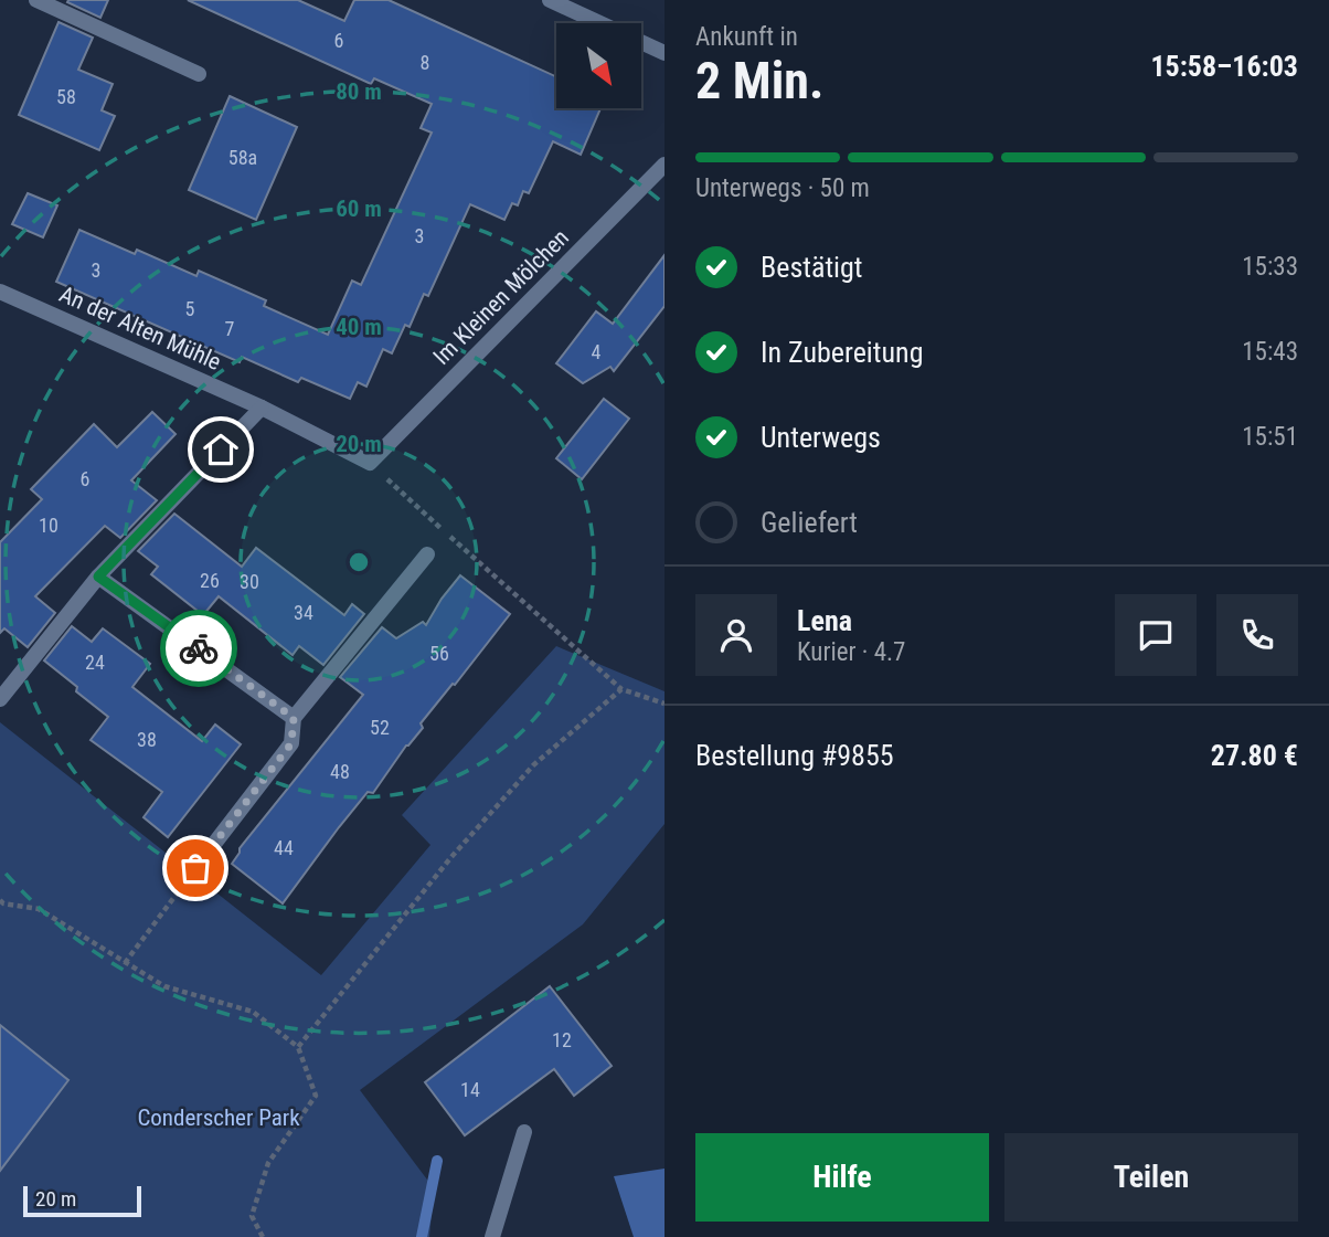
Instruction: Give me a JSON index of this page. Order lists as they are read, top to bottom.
{
  "streets": {
    "street": ["Im Kleinen Mölchen", "An der Alten Mühle"]
  },
  "crossings": [
    ["Im Kleinen Mölchen", "An der Alten Mühle"]
  ],
  "parks": ["Conderscher Park"],
  "house_numbers": [
    "6",
    "8",
    "58",
    "58a",
    "3",
    "3",
    "5",
    "7",
    "4",
    "6",
    "10",
    "26",
    "30",
    "34",
    "56",
    "24",
    "52",
    "38",
    "48",
    "44",
    "12",
    "14"
  ],
  "scale_bar": "20 m",
  "north": "bottom right",
  "page": {
    "heading": ["2 Min.", "Ankunft in", "15:58–16:03"],
    "panel": [
      "Lena",
      "Kurier · 4.7",
      "Bestellung #9855",
      "27.80 €"
    ],
    "bar": "Unterwegs · 50 m",
    "list": [
      ["Bestätigt", "15:33"],
      ["In Zubereitung", "15:43"],
      ["Unterwegs", "15:51"],
      "Geliefert"
    ],
    "buttons": ["Hilfe", "Teilen"],
    "scale": "20 m"
  },
  "rings": [
    "80 m",
    "60 m",
    "40 m",
    "20 m"
  ]
}
